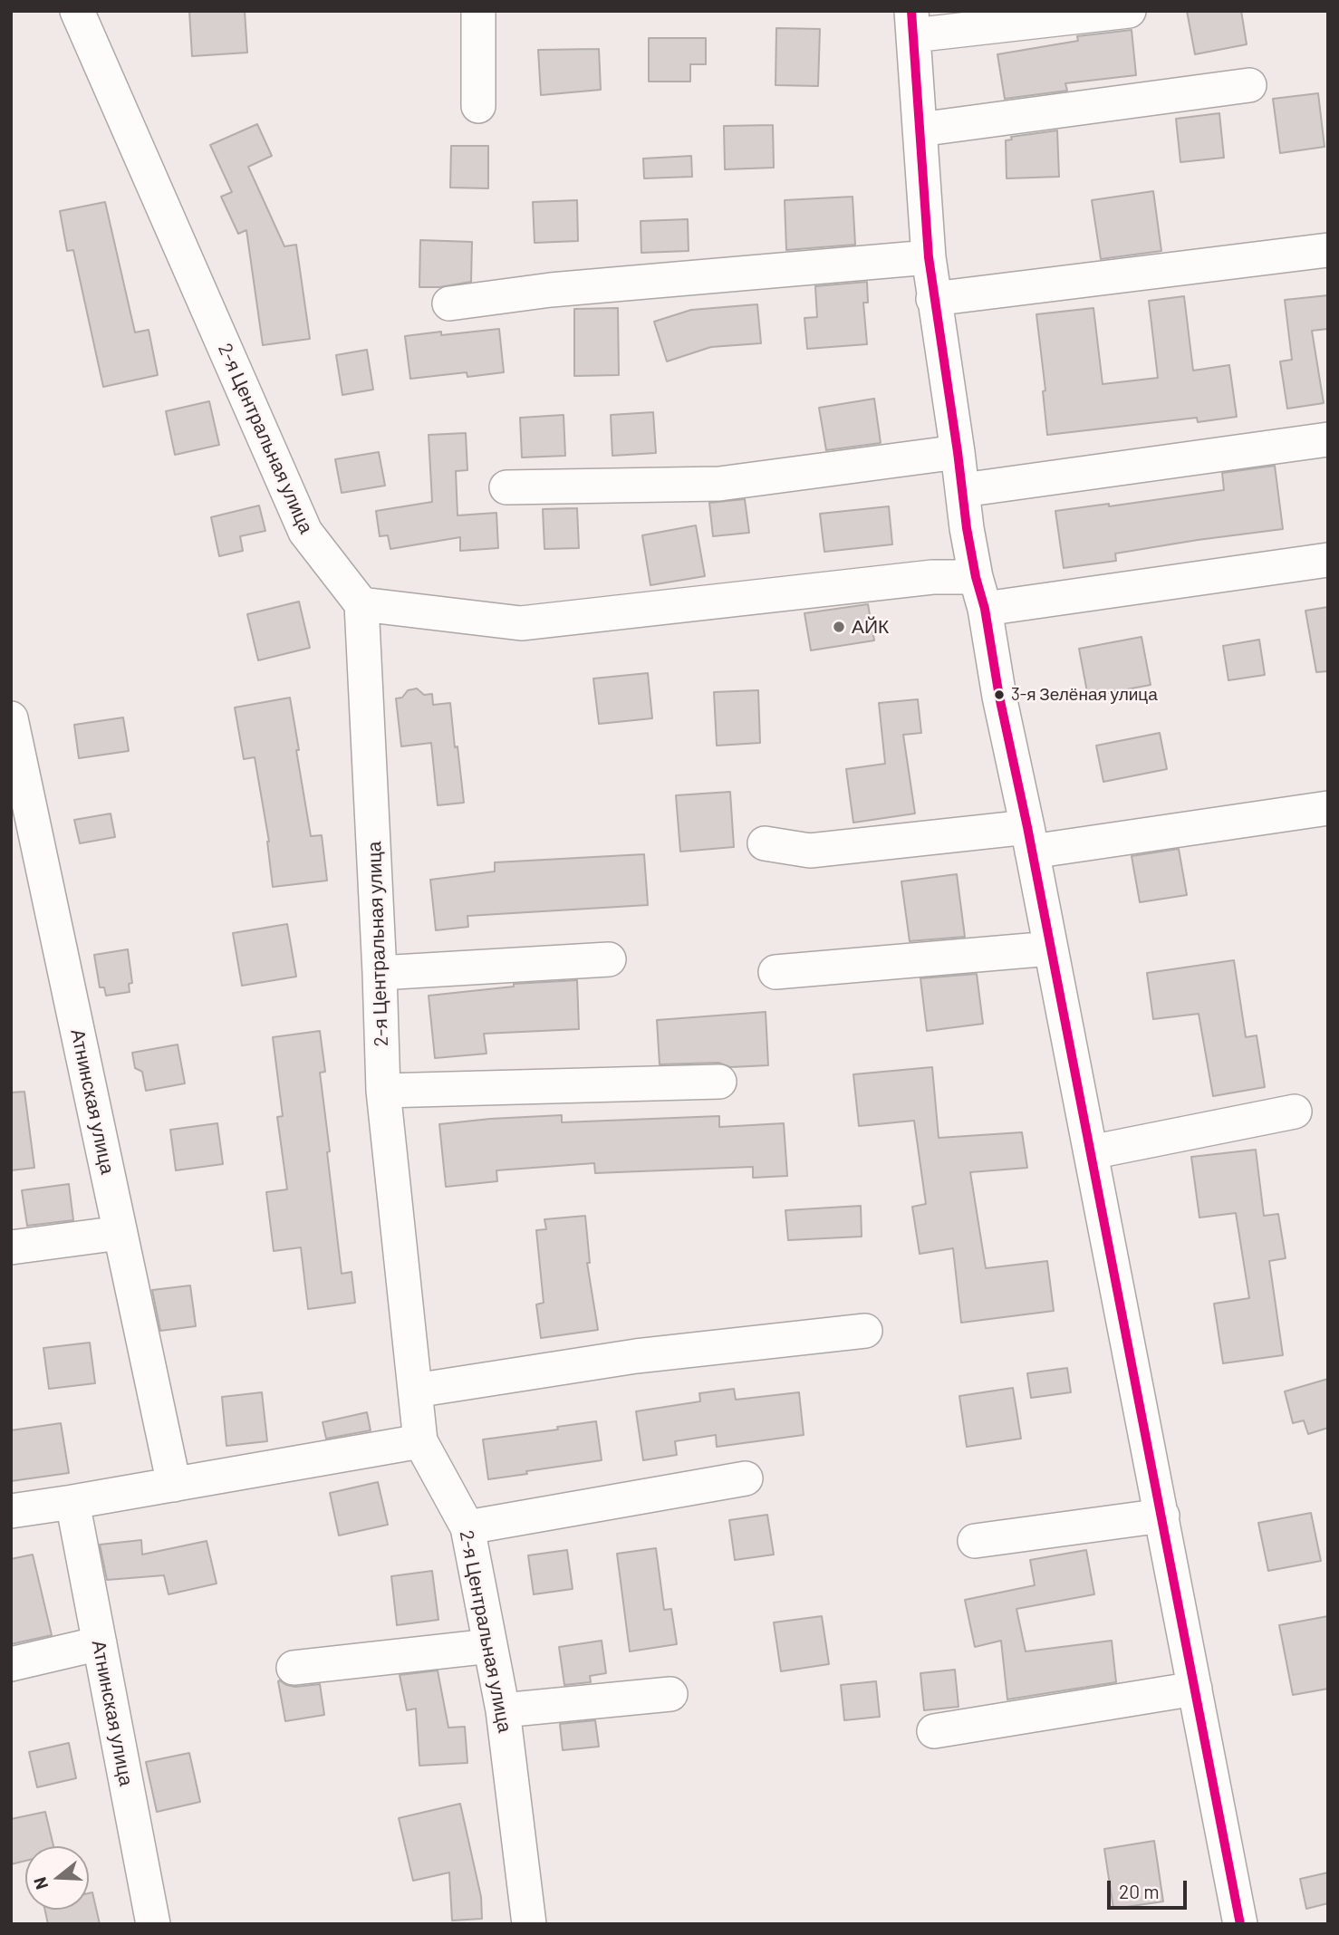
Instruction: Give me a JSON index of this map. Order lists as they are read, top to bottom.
{
  "streets": {
    "street": ["2-я Центральная улица", "Атнинская улица"]
  },
  "places": ["АЙК", "3-я Зелёная улица"],
  "scale_bar": "20 m",
  "north": "left"
}
